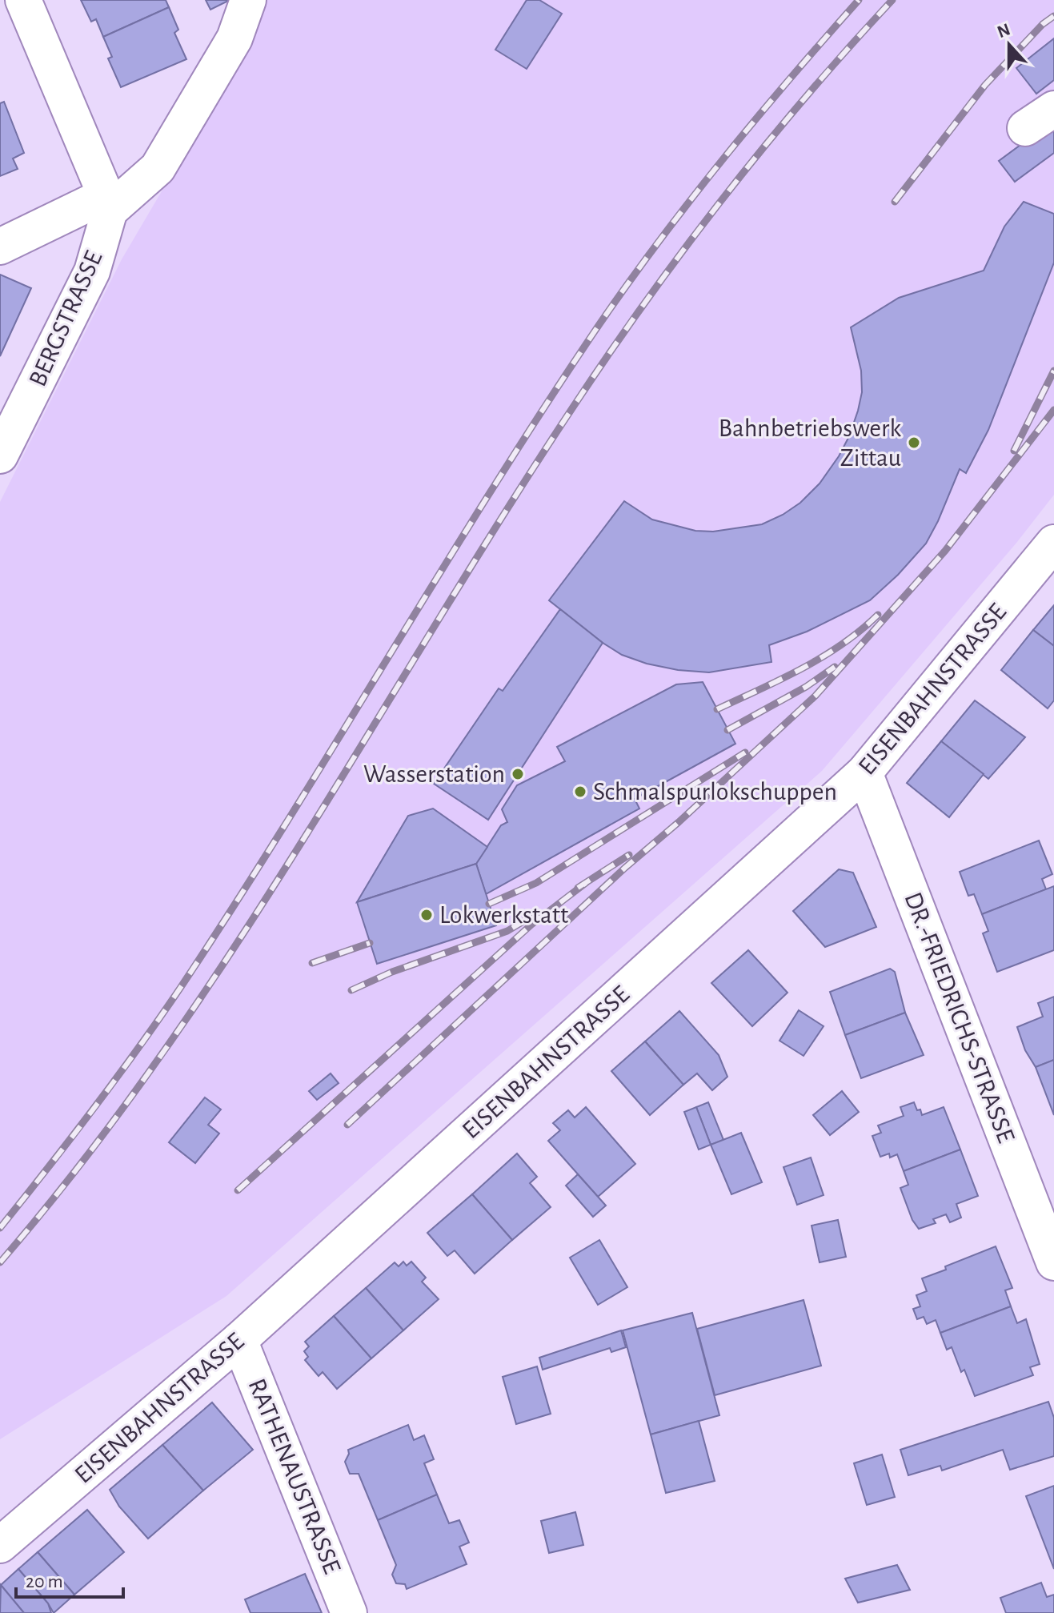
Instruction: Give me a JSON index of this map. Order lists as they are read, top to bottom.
{
  "streets": {
    "street": [
      "BERGSTRASSE",
      "EISENBAHNSTRASSE",
      "DR.-FRIEDRICHS-STRASSE",
      "RATHENAUSTRASSE"
    ]
  },
  "crossings": [
    ["EISENBAHNSTRASSE", "DR.-FRIEDRICHS-STRASSE"],
    ["EISENBAHNSTRASSE", "RATHENAUSTRASSE"]
  ],
  "places": [
    "Bahnbetriebswerk Zittau",
    "Wasserstation",
    "Schmalspurlokschuppen",
    "Lokwerkstatt"
  ],
  "scale_bar": "20 m",
  "north": "top"
}
